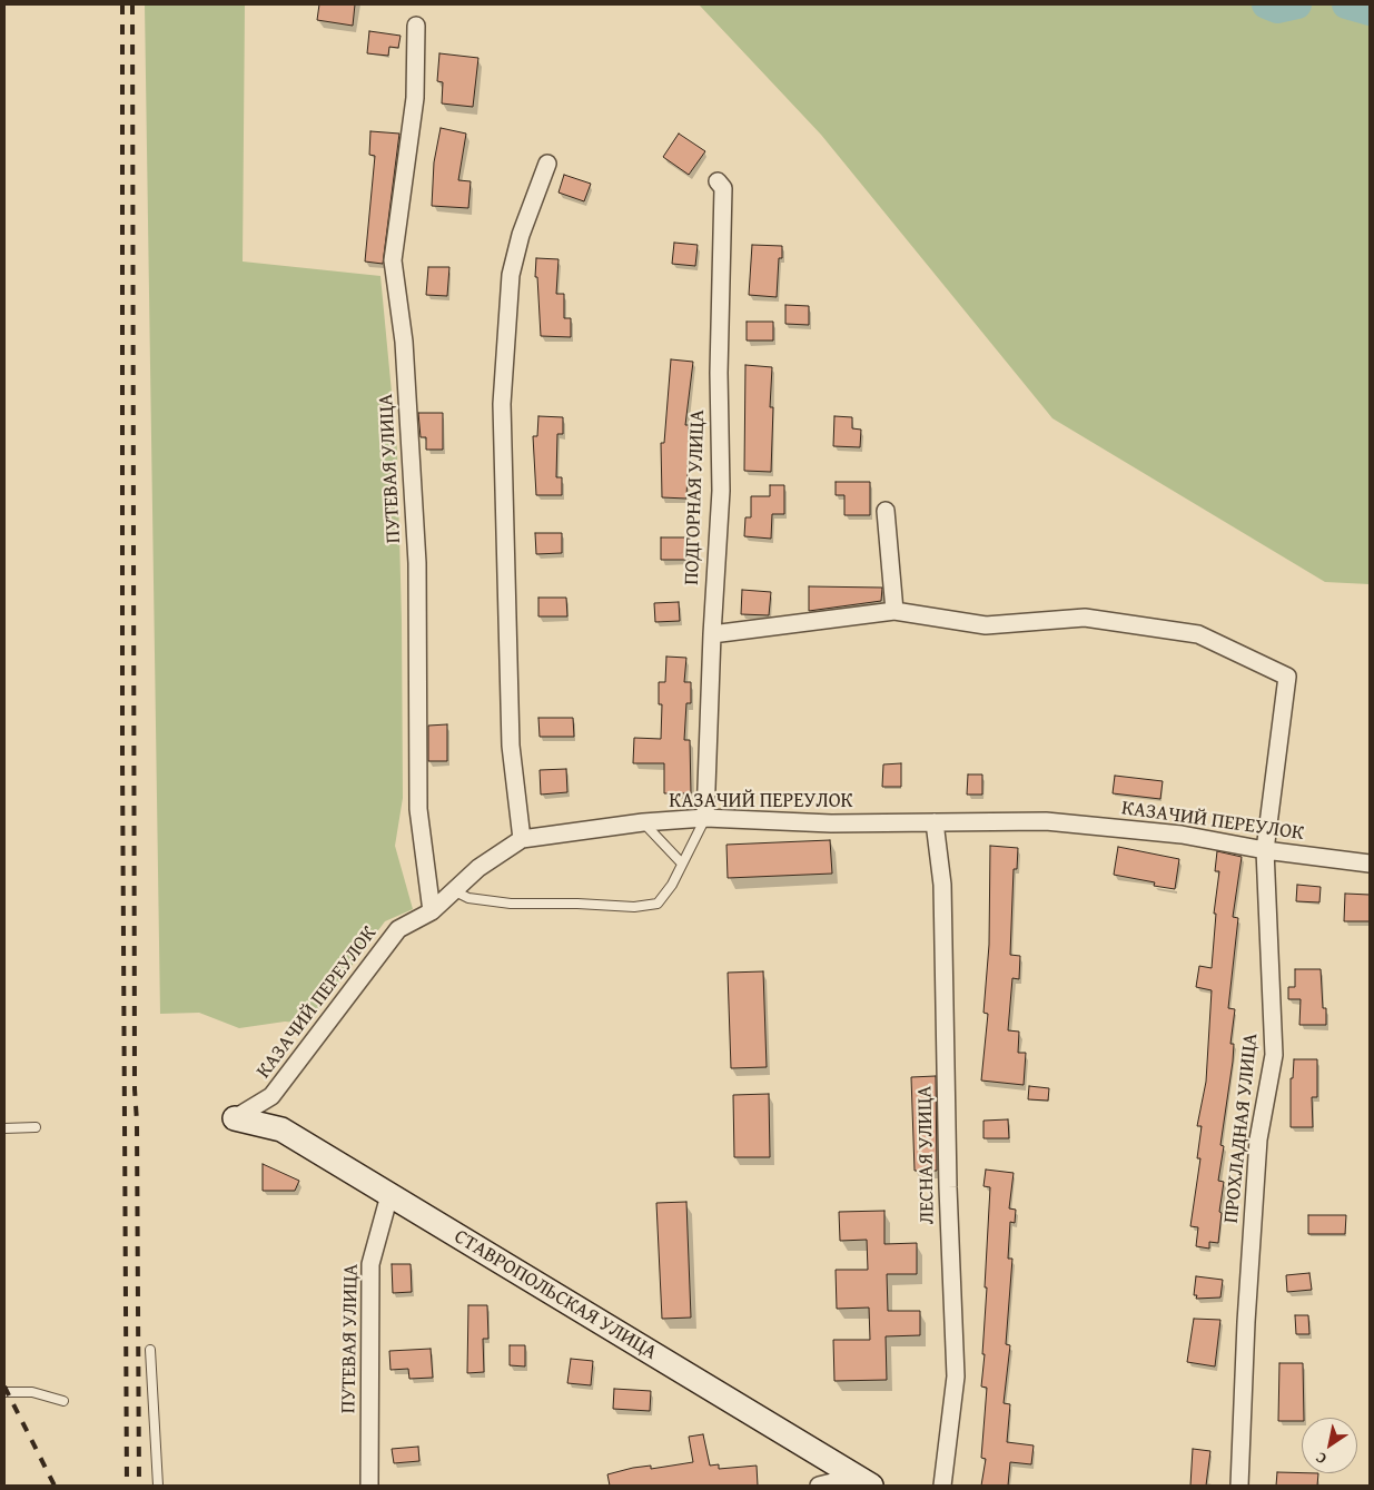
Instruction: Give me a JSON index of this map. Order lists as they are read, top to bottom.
{
  "streets": {
    "street": [
      "ПУТЕВАЯ УЛИЦА",
      "ПОДГОРНАЯ УЛИЦА",
      "КАЗАЧИЙ ПЕРЕУЛОК",
      "ПРОХЛАДНАЯ УЛИЦА",
      "ЛЕСНАЯ УЛИЦА",
      "СТАВРОПОЛЬСКАЯ УЛИЦА"
    ]
  },
  "crossings": [
    ["ПУТЕВАЯ УЛИЦА", "КАЗАЧИЙ ПЕРЕУЛОК"],
    ["ПУТЕВАЯ УЛИЦА", "СТАВРОПОЛЬСКАЯ УЛИЦА"],
    ["ПОДГОРНАЯ УЛИЦА", "КАЗАЧИЙ ПЕРЕУЛОК"],
    ["КАЗАЧИЙ ПЕРЕУЛОК", "ПРОХЛАДНАЯ УЛИЦА"],
    ["КАЗАЧИЙ ПЕРЕУЛОК", "ЛЕСНАЯ УЛИЦА"],
    ["КАЗАЧИЙ ПЕРЕУЛОК", "СТАВРОПОЛЬСКАЯ УЛИЦА"]
  ],
  "north": "bottom left"
}
